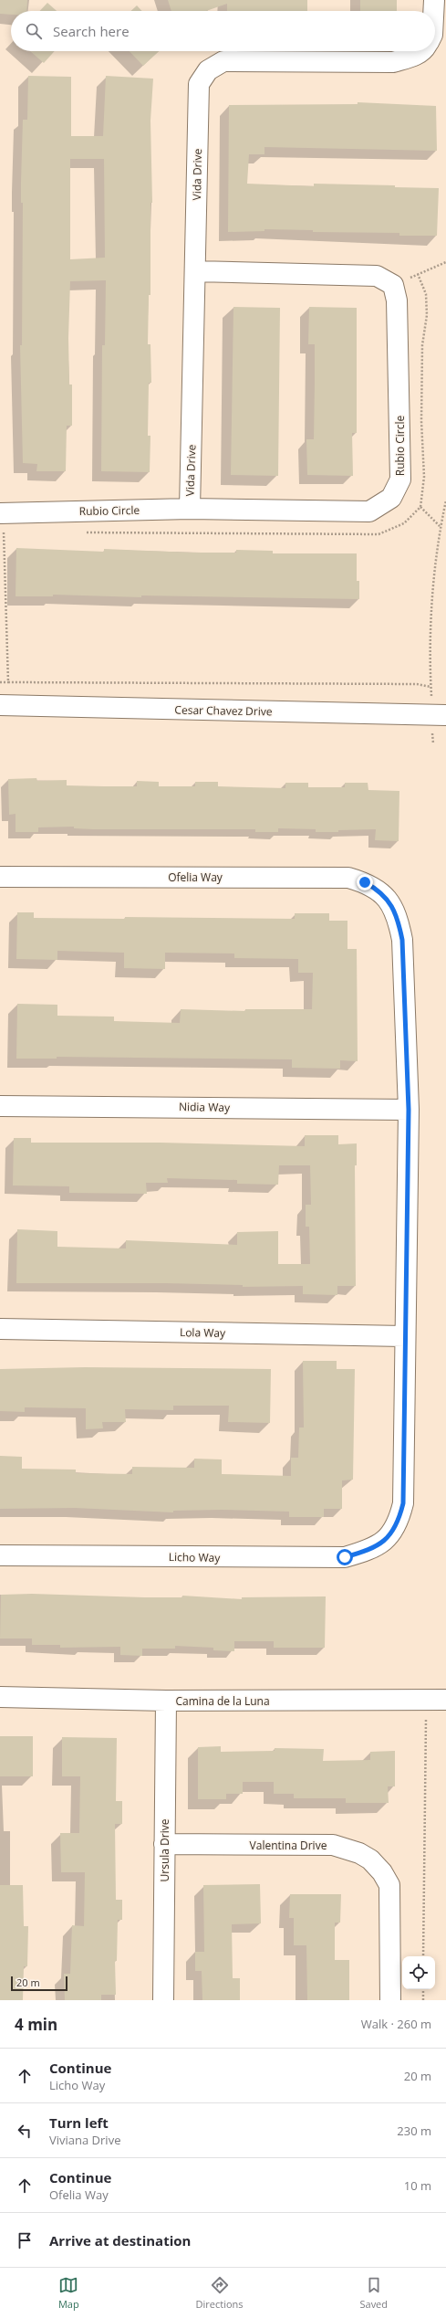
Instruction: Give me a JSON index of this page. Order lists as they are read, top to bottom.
{
  "streets": {
    "street": [
      "Vida Drive",
      "Rubio Circle",
      "Cesar Chavez Drive",
      "Ofelia Way",
      "Nidia Way",
      "Lola Way",
      "Licho Way",
      "Camina de la Luna",
      "Valentina Drive",
      "Ursula Drive"
    ]
  },
  "crossings": [
    ["Vida Drive", "Rubio Circle"],
    ["Ofelia Way", "Nidia Way"],
    ["Lola Way", "Licho Way"],
    ["Camina de la Luna", "Ursula Drive"],
    ["Valentina Drive", "Ursula Drive"]
  ],
  "scale_bar": "20 m",
  "page": {
    "search": "Search here",
    "scale": "20 m",
    "heading": ["4 min", "Walk · 260 m"],
    "list": [
      ["Continue", "Licho Way", "20 m"],
      ["Turn left", "Viviana Drive", "230 m"],
      ["Continue", "Ofelia Way", "10 m"],
      "Arrive at destination"
    ],
    "nav": ["Map", "Directions", "Saved"]
  }
}
